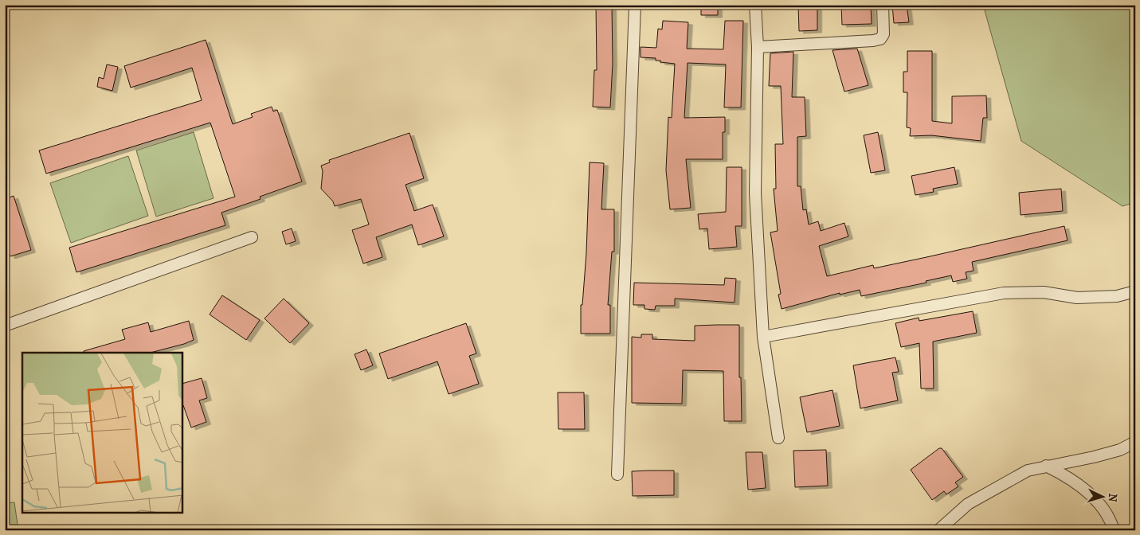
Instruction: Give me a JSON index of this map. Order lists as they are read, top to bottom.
{
  "north": "right"
}
